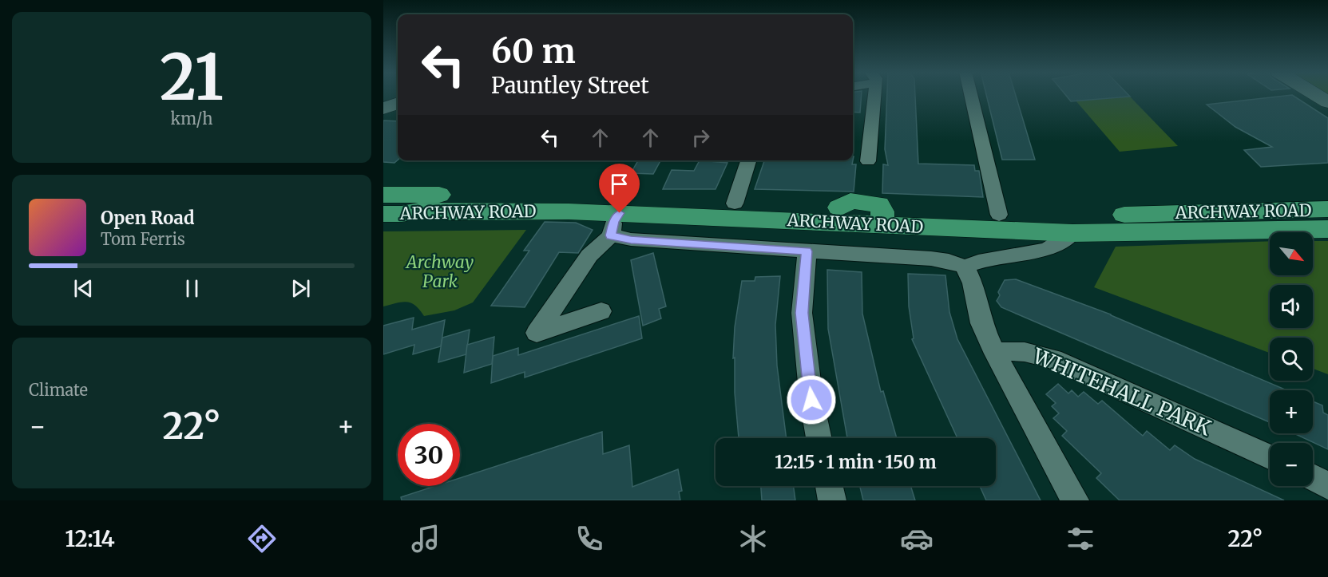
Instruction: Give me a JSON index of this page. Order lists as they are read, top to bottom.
{
  "streets": {
    "highway": ["ARCHWAY ROAD"],
    "street": ["WHITEHALL PARK"]
  },
  "parks": ["Archway Park"],
  "north": "bottom right",
  "page": {
    "tile": [
      ["21", "km/h"],
      "Climate"
    ],
    "turn": ["60 m", "Pauntley Street"],
    "song": ["Open Road", "Tom Ferris"],
    "map_buttons": ["+", "−"],
    "heat": ["−", "22°", "+"],
    "limit": "30",
    "trip": "12:15 · 1 min · 150 m",
    "tabs": ["12:14", "22°"]
  }
}
